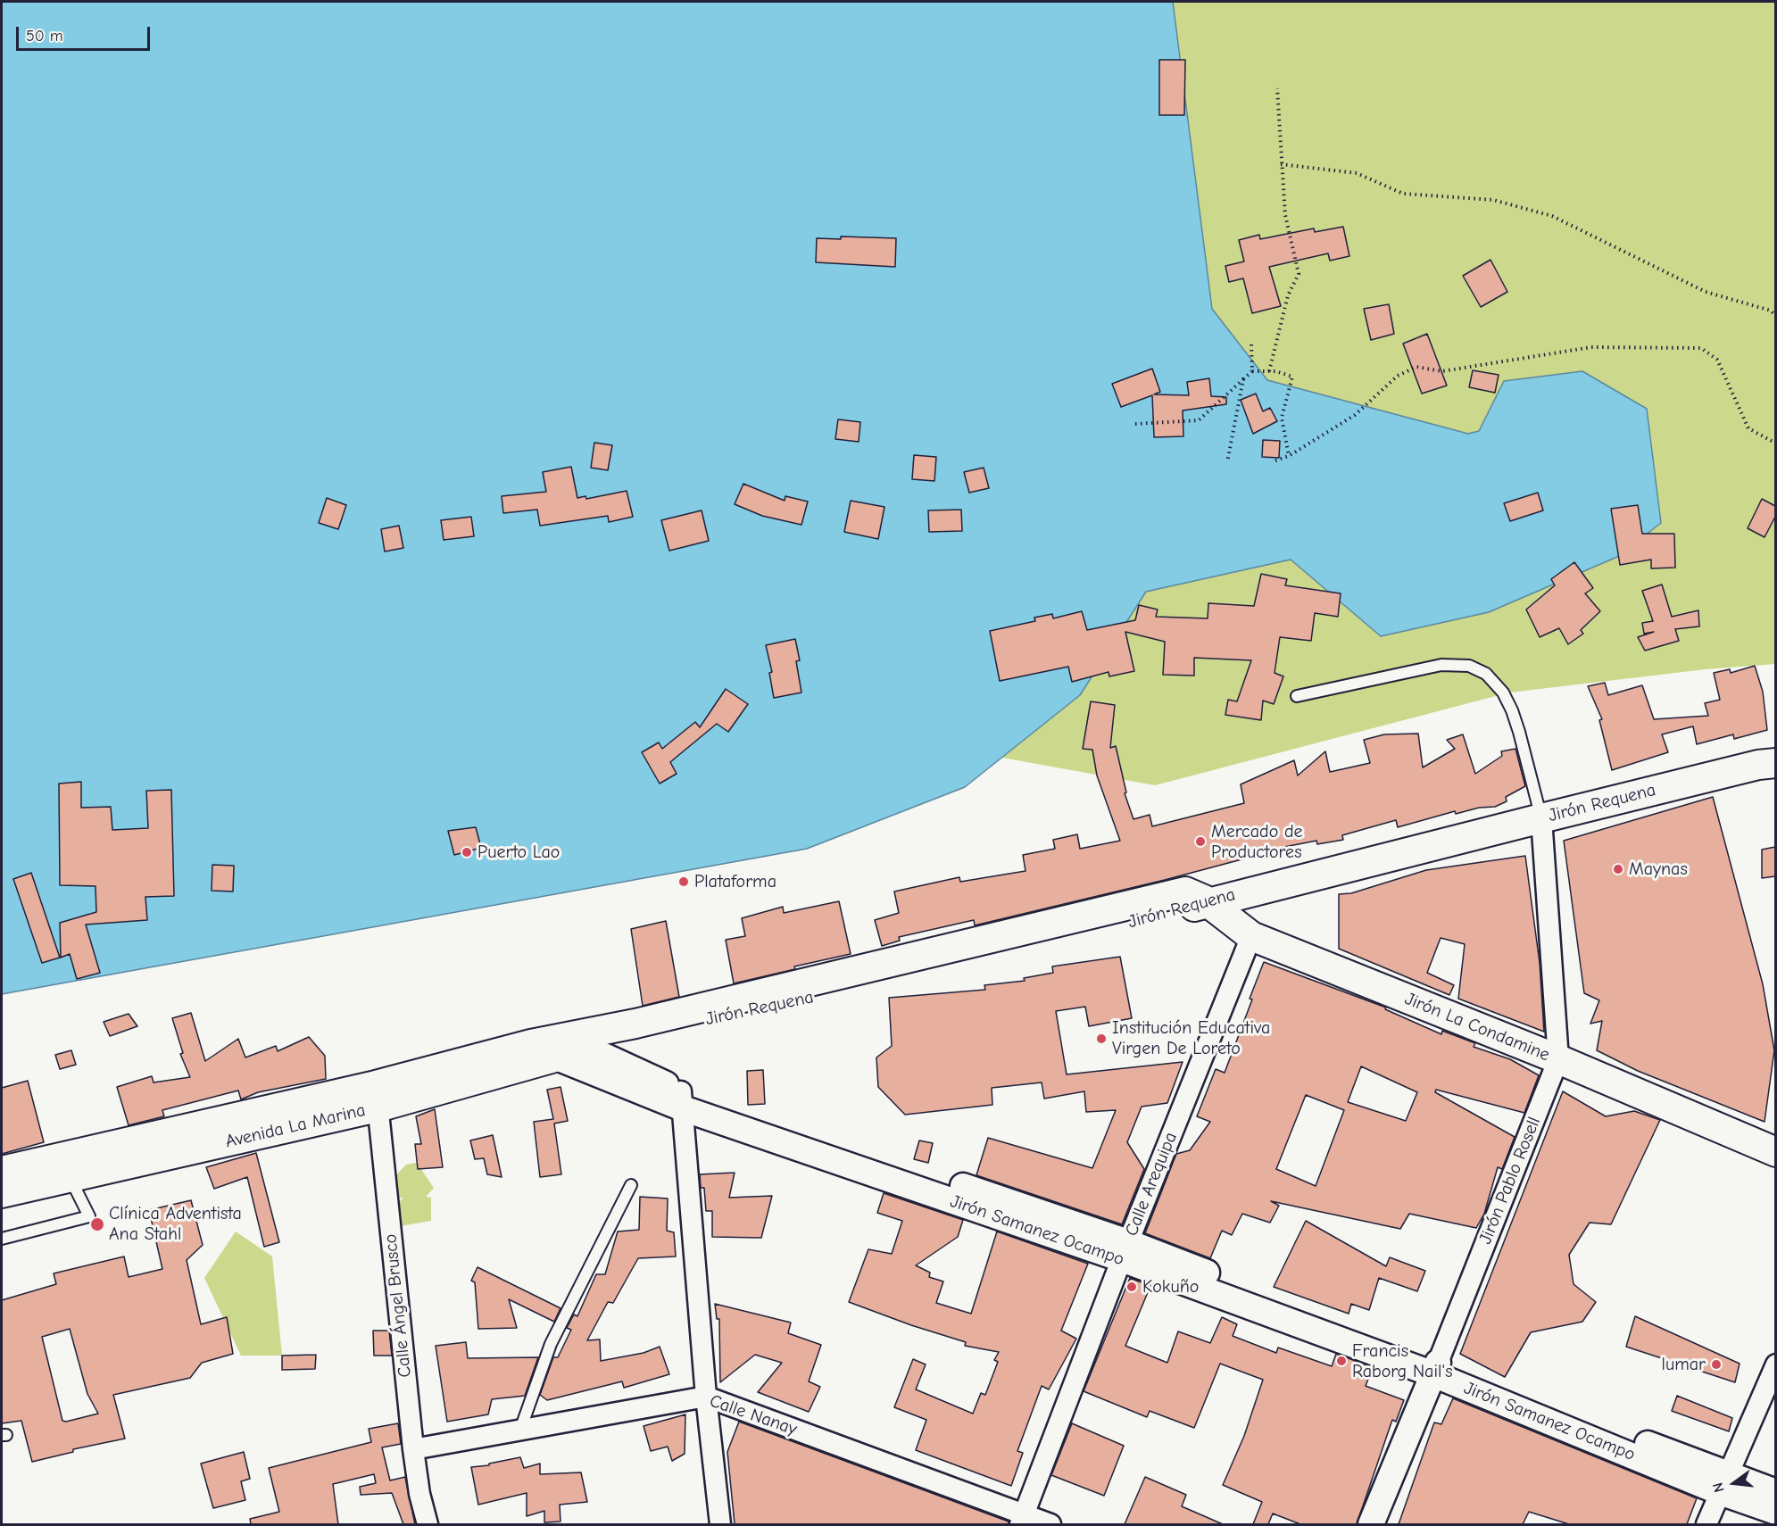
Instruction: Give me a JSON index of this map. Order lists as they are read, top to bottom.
{
  "streets": {
    "main road": ["Jirón Requena", "Jirón La Condamine", "Avenida La Marina"],
    "street": [
      "Jirón Pablo Rosell",
      "Calle Arequipa",
      "Jirón Samanez Ocampo",
      "Calle Ángel Brusco",
      "Calle Nanay"
    ]
  },
  "crossings": [
    ["Jirón Requena", "Jirón La Condamine"],
    ["Jirón Requena", "Avenida La Marina"],
    ["Jirón Requena", "Jirón Pablo Rosell"],
    ["Jirón Requena", "Jirón Samanez Ocampo"],
    ["Jirón La Condamine", "Jirón Pablo Rosell"],
    ["Jirón La Condamine", "Calle Arequipa"],
    ["Avenida La Marina", "Jirón Samanez Ocampo"],
    ["Avenida La Marina", "Calle Ángel Brusco"],
    ["Jirón Pablo Rosell", "Jirón Samanez Ocampo"],
    ["Calle Arequipa", "Jirón Samanez Ocampo"],
    ["Calle Arequipa", "Calle Nanay"],
    ["Calle Ángel Brusco", "Calle Nanay"]
  ],
  "places": [
    "Mercado de Productores",
    "Puerto Lao",
    "Maynas",
    "Plataforma",
    "Institución Educativa Virgen De Loreto",
    "Clínica Adventista Ana Stahl",
    "Kokuño",
    "Francis Raborg Nail's",
    "lumar"
  ],
  "scale_bar": "50 m",
  "north": "left"
}
